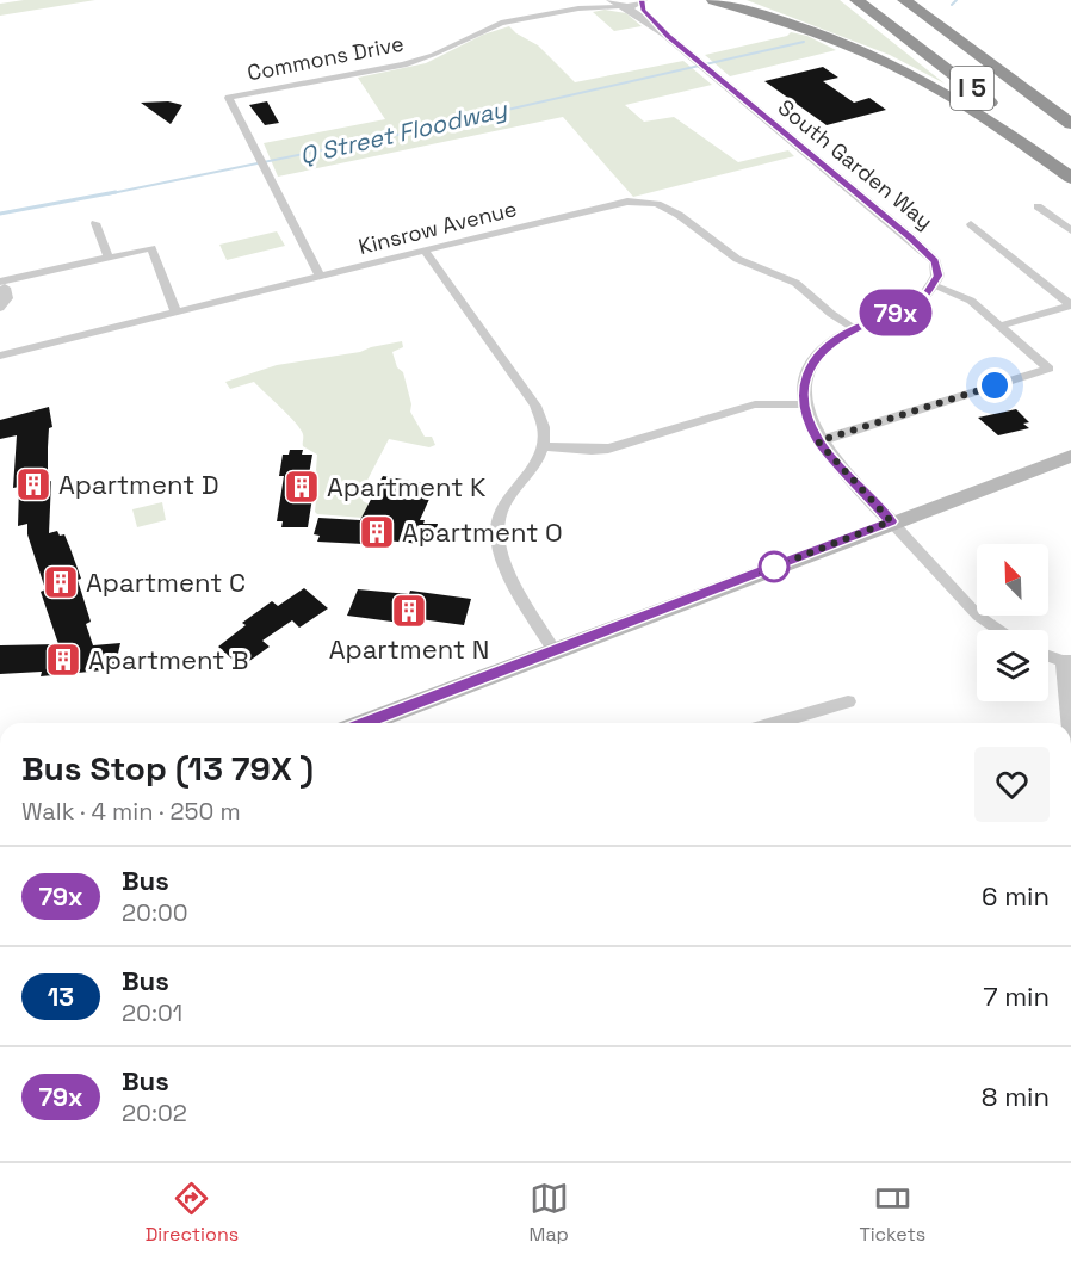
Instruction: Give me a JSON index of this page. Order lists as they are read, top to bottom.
{
  "streets": {
    "highway": ["I 5"],
    "street": ["Commons Drive", "South Garden Way", "Kinsrow Avenue"]
  },
  "crossings": [
    ["Commons Drive", "South Garden Way"],
    ["Commons Drive", "Kinsrow Avenue"]
  ],
  "water": ["Q Street Floodway"],
  "places": {
    "building": [
      "Apartment D",
      "Apartment K",
      "Apartment O",
      "Apartment C",
      "Apartment N",
      "Apartment B"
    ]
  },
  "lines": ["bus line 79x"],
  "north": "top left",
  "page": {
    "on_map": "79x",
    "heading": ["Bus Stop (13 79X )", "Walk · 4 min · 250 m"],
    "list": [
      {
        "mark": "79x",
        "name": "Bus",
        "note": "20:00",
        "value": "6 min"
      },
      {
        "mark": "13",
        "name": "Bus",
        "note": "20:01",
        "value": "7 min"
      },
      {
        "mark": "79x",
        "name": "Bus",
        "note": "20:02",
        "value": "8 min"
      }
    ],
    "tabs": ["Directions", "Map", "Tickets"]
  }
}
